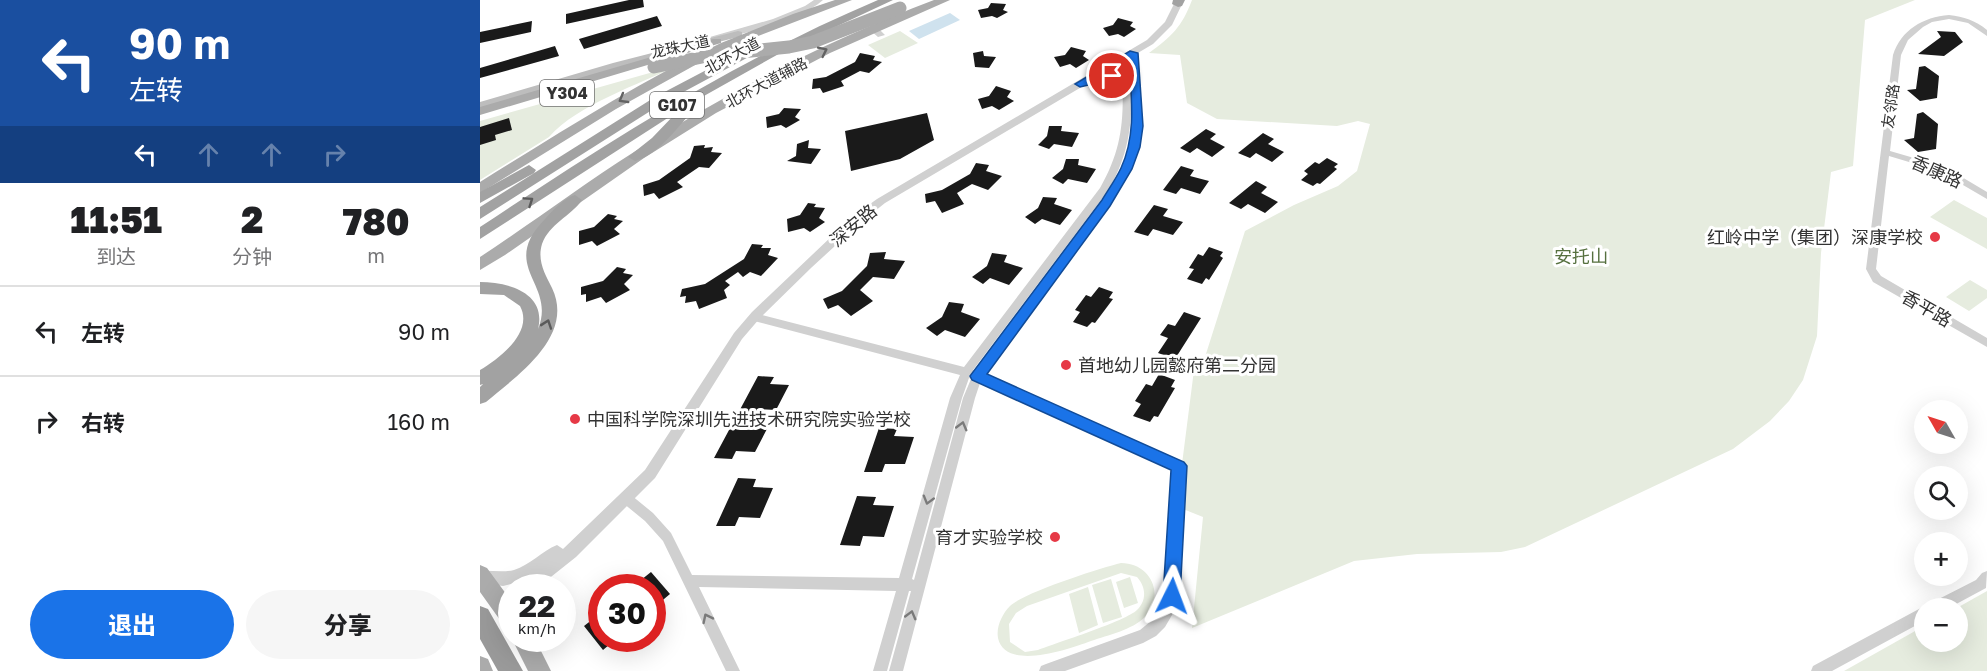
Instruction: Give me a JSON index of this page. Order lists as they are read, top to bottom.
{
  "streets": {
    "highway": ["北环大道", "G107"],
    "main road": ["龙珠大道", "北环大道辅路", "Y304"],
    "street": [
      "友邻路",
      "香康路",
      "深安路",
      "香平路"
    ]
  },
  "crossings": [
    ["友邻路", "香康路"],
    ["友邻路", "香平路"]
  ],
  "parks": ["安托山"],
  "places": [
    "红岭中学（集团）深康学校",
    "首地幼儿园懿府第二分园",
    "中国科学院深圳先进技术研究院实验学校",
    "育才实验学校"
  ],
  "north": "top left",
  "page": {
    "turn": ["90 m", "左转"],
    "eta": [
      "11:51",
      "到达",
      "2",
      "分钟",
      "780",
      "m"
    ],
    "list": [
      {
        "name": "左转",
        "value": "90 m"
      },
      {
        "name": "右转",
        "value": "160 m"
      }
    ],
    "map_buttons": ["+", "−"],
    "speed": "22 km/h",
    "limit": "30",
    "buttons": ["退出", "分享"]
  }
}
